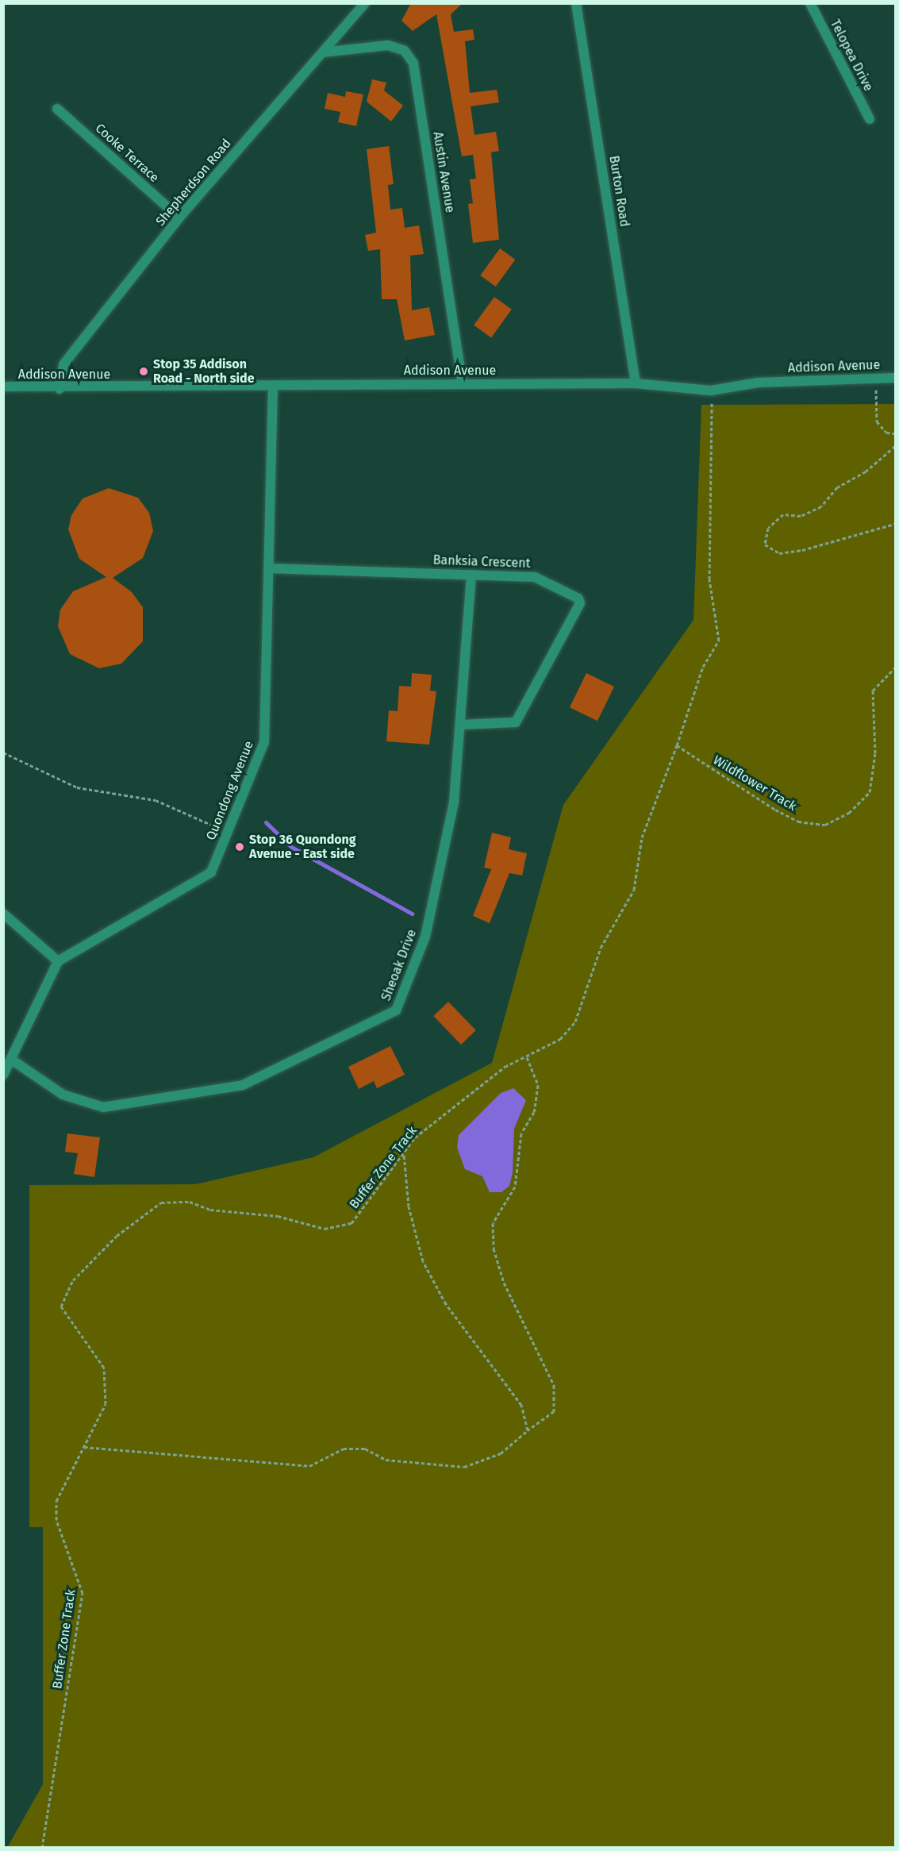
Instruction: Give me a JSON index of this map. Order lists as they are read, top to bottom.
{
  "streets": {
    "street": [
      "Telopea Drive",
      "Cooke Terrace",
      "Austin Avenue",
      "Shepherdson Road",
      "Burton Road",
      "Addison Avenue",
      "Banksia Crescent",
      "Quondong Avenue",
      "Sheoak Drive"
    ],
    "path": ["Wildflower Track", "Buffer Zone Track"]
  },
  "crossings": [
    ["Cooke Terrace", "Shepherdson Road"],
    ["Austin Avenue", "Shepherdson Road"],
    ["Austin Avenue", "Addison Avenue"],
    ["Shepherdson Road", "Addison Avenue"],
    ["Burton Road", "Addison Avenue"],
    ["Addison Avenue", "Quondong Avenue"],
    ["Banksia Crescent", "Quondong Avenue"],
    ["Banksia Crescent", "Sheoak Drive"],
    ["Wildflower Track", "Buffer Zone Track"]
  ],
  "places": ["Stop 35 Addison Road - North side", "Stop 36 Quondong Avenue - East side"]
}
